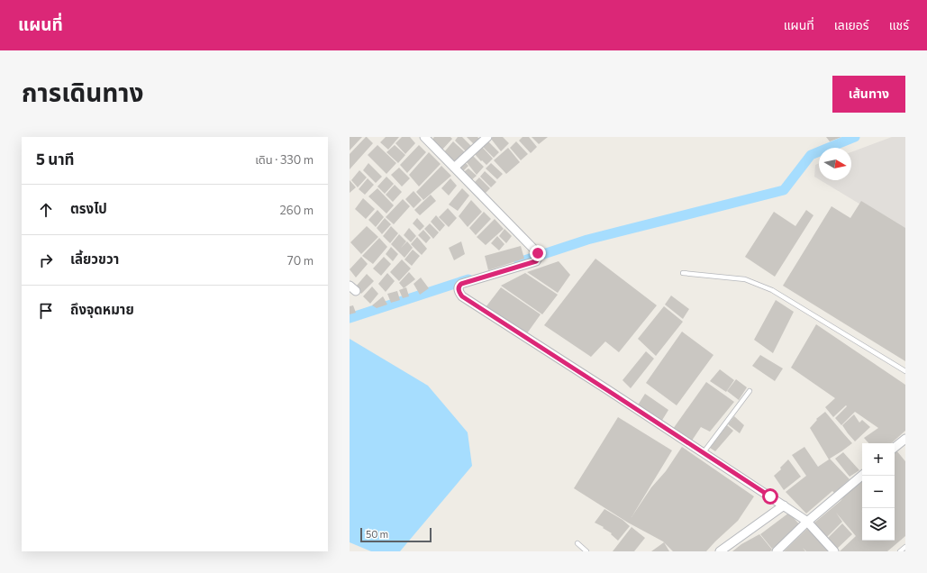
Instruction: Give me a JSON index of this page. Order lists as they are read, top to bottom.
{
  "scale_bar": "50 m",
  "north": "right",
  "page": {
    "header": "แผนที่",
    "nav": ["แผนที่", "เลเยอร์", "แชร์"],
    "title": "การเดินทาง",
    "buttons": "เส้นทาง",
    "heading": ["5 นาที", "เดิน · 330 m"],
    "list": [
      ["ตรงไป", "260 m"],
      ["เลี้ยวขวา", "70 m"],
      "ถึงจุดหมาย"
    ],
    "map_buttons": ["+", "−"],
    "scale": "50 m"
  }
}
